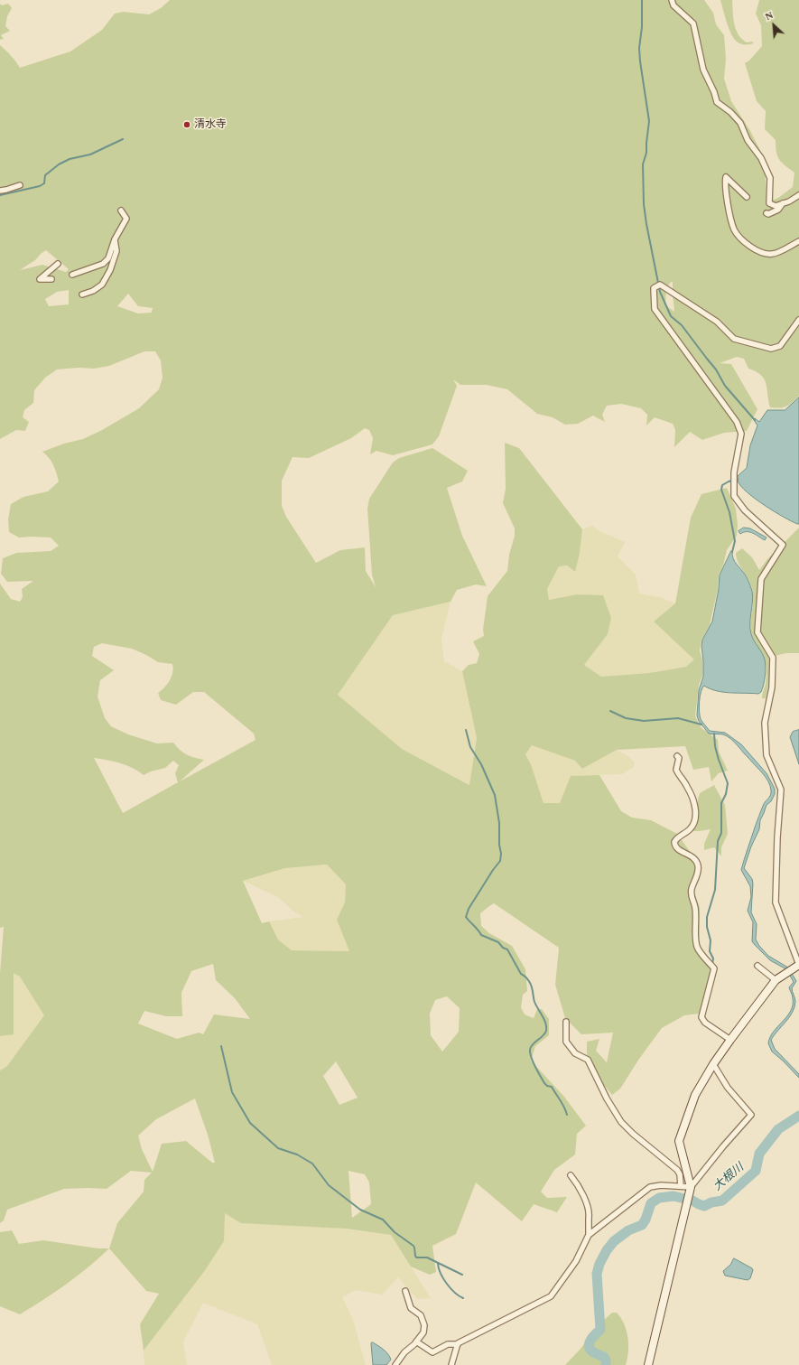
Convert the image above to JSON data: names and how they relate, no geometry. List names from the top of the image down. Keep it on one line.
{"water":["大根川"],"places":["清水寺"],"north":"top left"}
